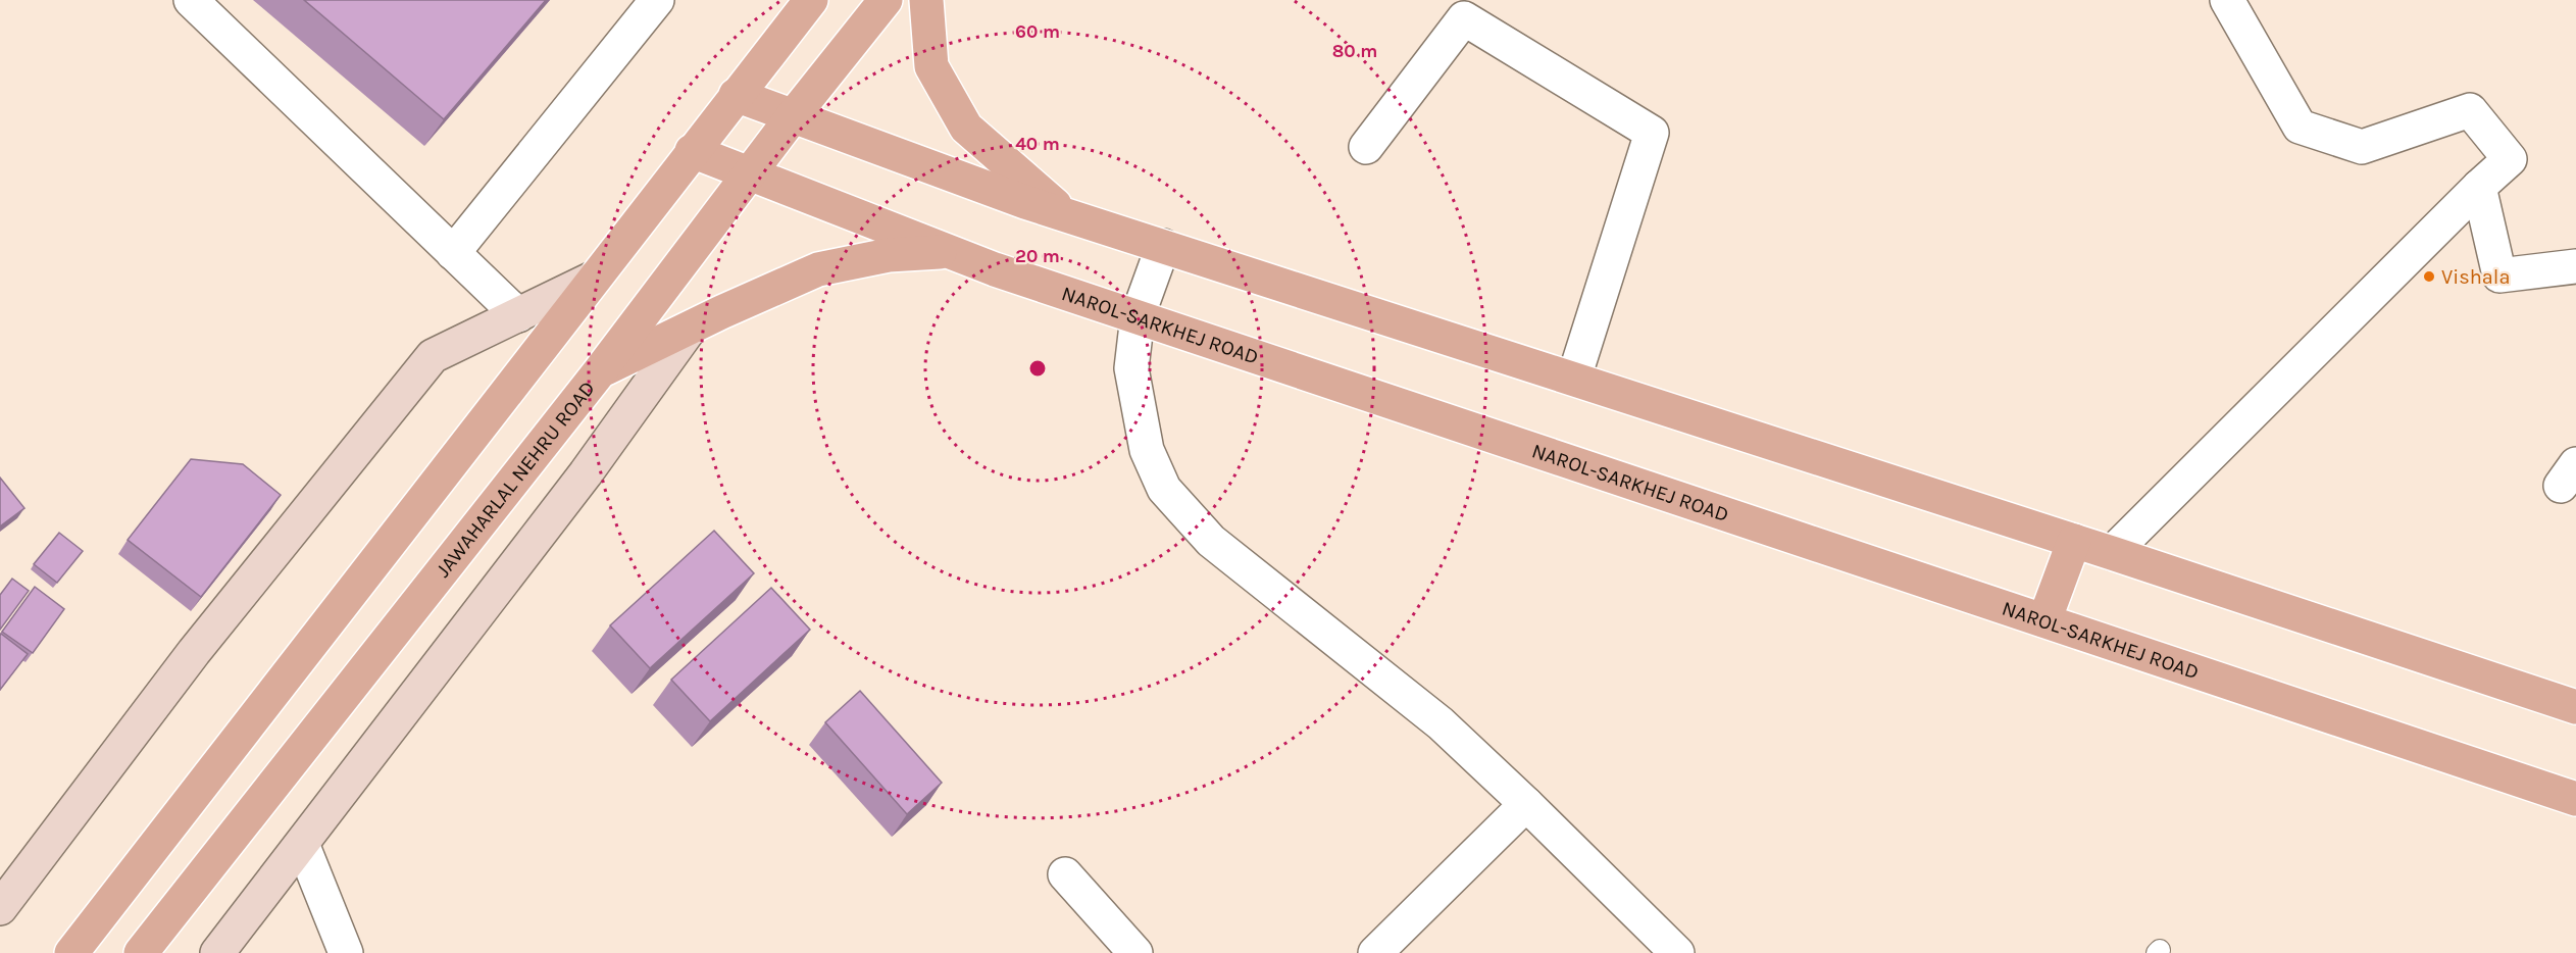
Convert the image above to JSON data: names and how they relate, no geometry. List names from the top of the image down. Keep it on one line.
{"streets":{"main road":["NAROL-SARKHEJ ROAD","JAWAHARLAL NEHRU ROAD"]},"crossings":[["NAROL-SARKHEJ ROAD","JAWAHARLAL NEHRU ROAD"]],"places":["Vishala"],"rings":["60 m","80 m","40 m","20 m"]}
